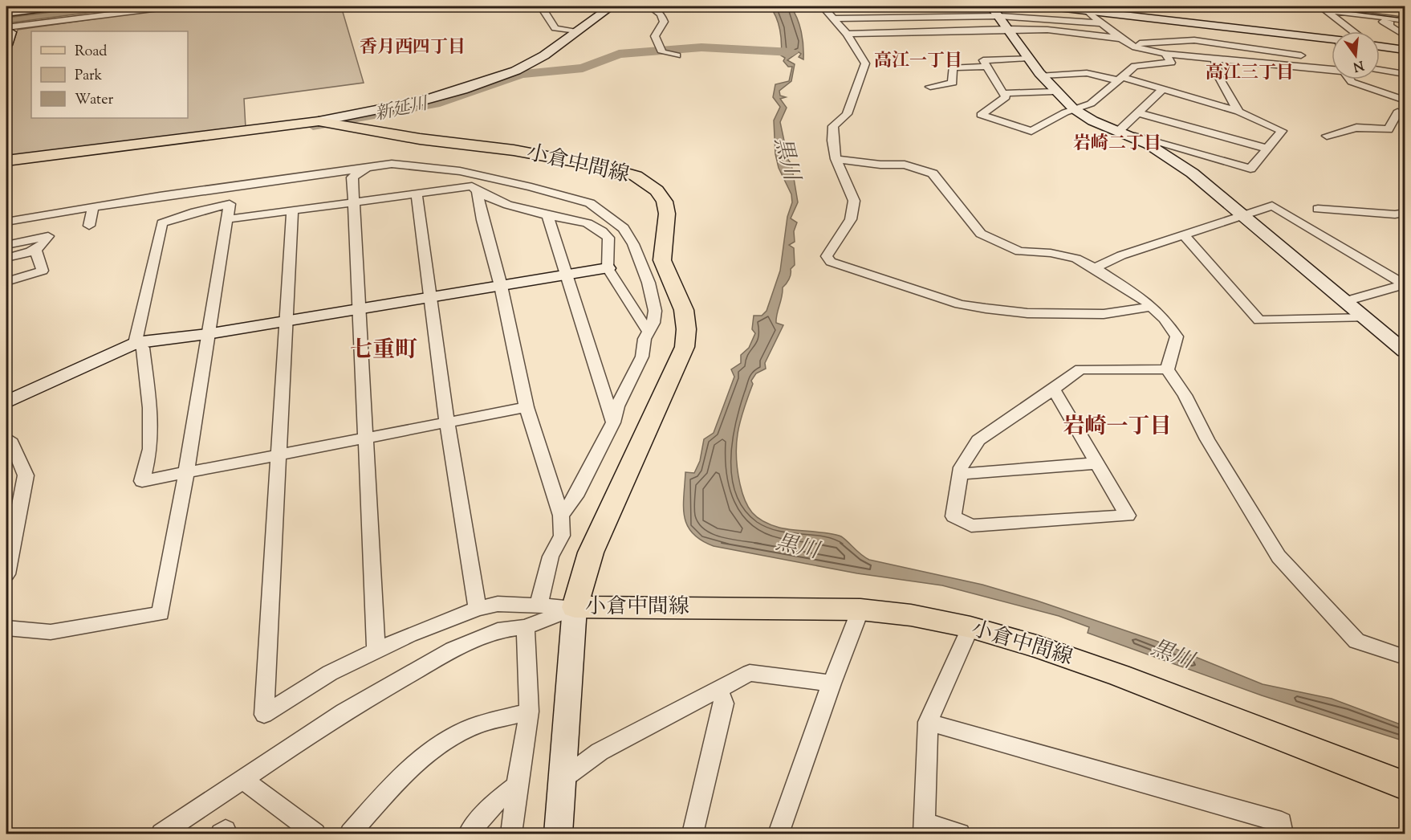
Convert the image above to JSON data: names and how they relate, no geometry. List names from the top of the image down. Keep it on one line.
{"streets":{"main road":["小倉中間線"]},"districts":["香月西四丁目","高江一丁目","高江三丁目","岩崎二丁目","七重町","岩崎一丁目"],"water":["新延川","黒川"],"legend":["Road","Park","Water"],"north":"bottom"}
